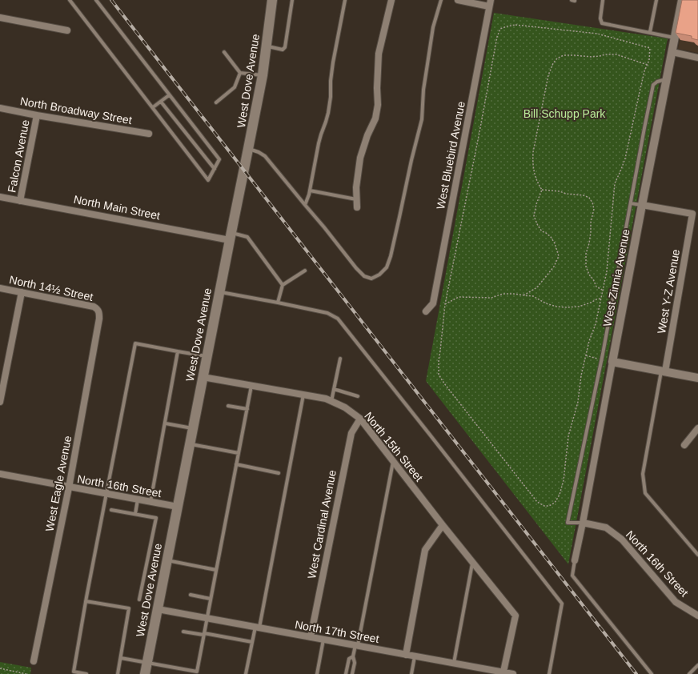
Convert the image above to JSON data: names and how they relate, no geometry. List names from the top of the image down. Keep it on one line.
{"streets":{"main road":["West Dove Avenue"],"street":["North Broadway Street","West Bluebird Avenue","Falcon Avenue","North Main Street","West Zinnia Avenue","North 14½ Street","West Y-Z Avenue","North 15th Street","West Eagle Avenue","North 16th Street","West Cardinal Avenue","North 17th Street"]},"crossings":[["West Dove Avenue","North Main Street"],["West Dove Avenue","North 15th Street"],["West Dove Avenue","North 16th Street"],["West Dove Avenue","North 17th Street"],["North Broadway Street","Falcon Avenue"],["Falcon Avenue","North Main Street"],["West Zinnia Avenue","North 16th Street"],["North 14½ Street","West Eagle Avenue"],["North 15th Street","West Cardinal Avenue"],["North 15th Street","North 17th Street"],["West Eagle Avenue","North 16th Street"],["West Cardinal Avenue","North 17th Street"]],"parks":["Bill Schupp Park"]}
